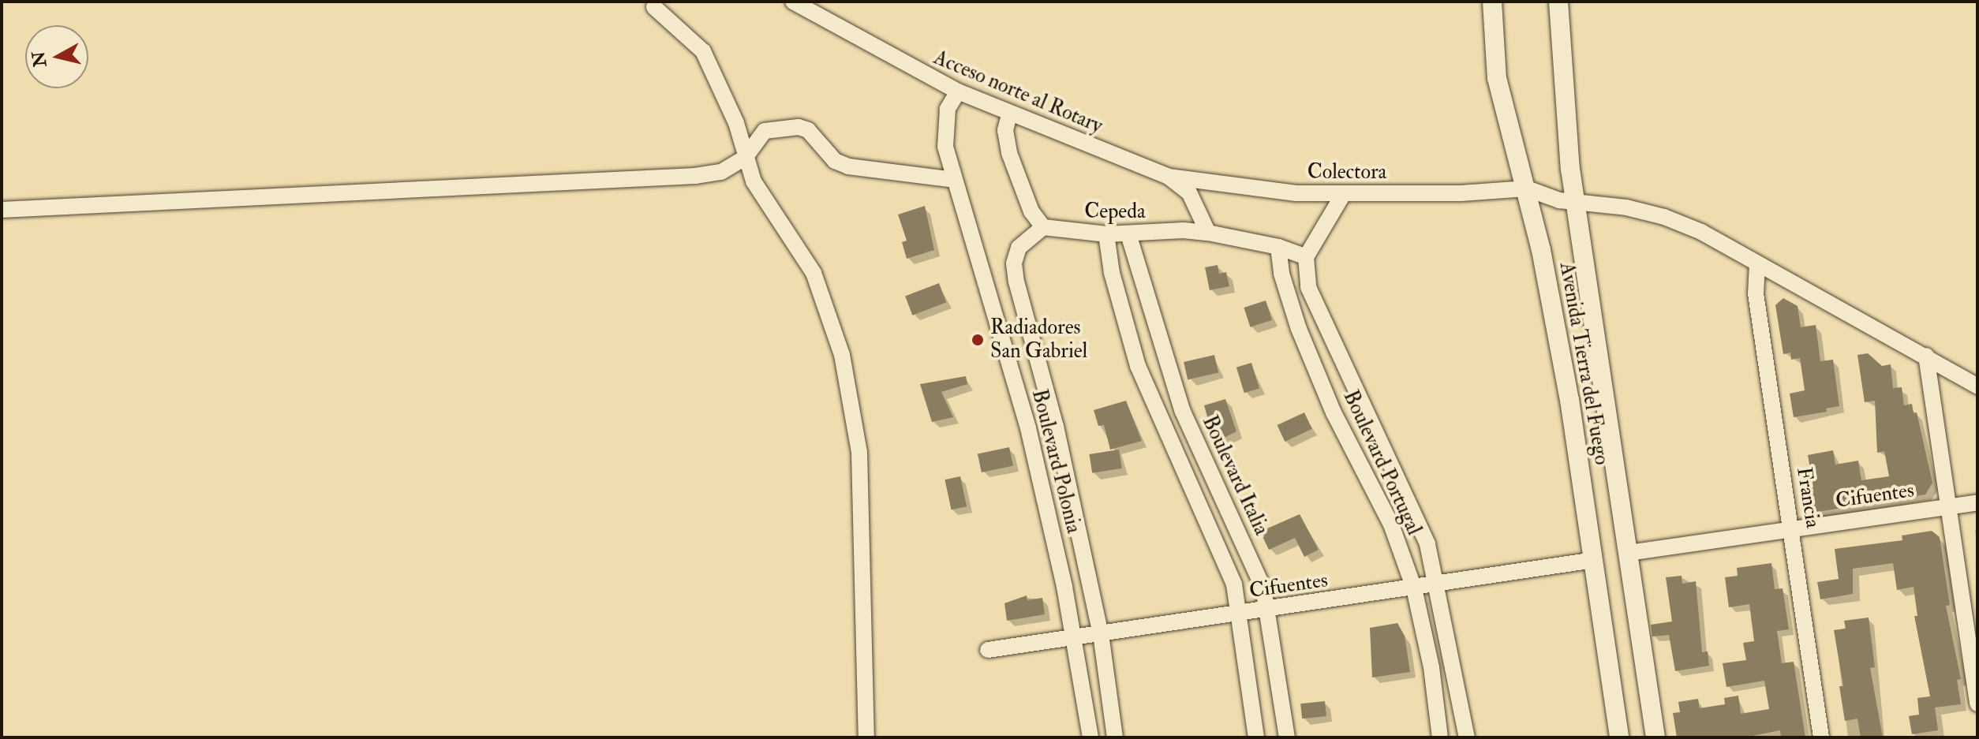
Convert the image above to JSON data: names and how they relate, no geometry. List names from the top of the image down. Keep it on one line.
{"streets":{"street":["Acceso norte al Rotary","Colectora","Cepeda","Avenida Tierra del Fuego","Boulevard Polonia","Boulevard Portugal","Boulevard Italia","Cifuentes","Francia"]},"crossings":[["Acceso norte al Rotary","Colectora"],["Acceso norte al Rotary","Cepeda"],["Acceso norte al Rotary","Boulevard Polonia"],["Colectora","Avenida Tierra del Fuego"],["Colectora","Francia"],["Cepeda","Boulevard Polonia"],["Cepeda","Boulevard Portugal"],["Cepeda","Boulevard Italia"],["Avenida Tierra del Fuego","Cifuentes"],["Boulevard Polonia","Cifuentes"],["Boulevard Portugal","Cifuentes"],["Boulevard Italia","Cifuentes"],["Cifuentes","Francia"]],"places":["Radiadores San Gabriel"],"north":"left"}
